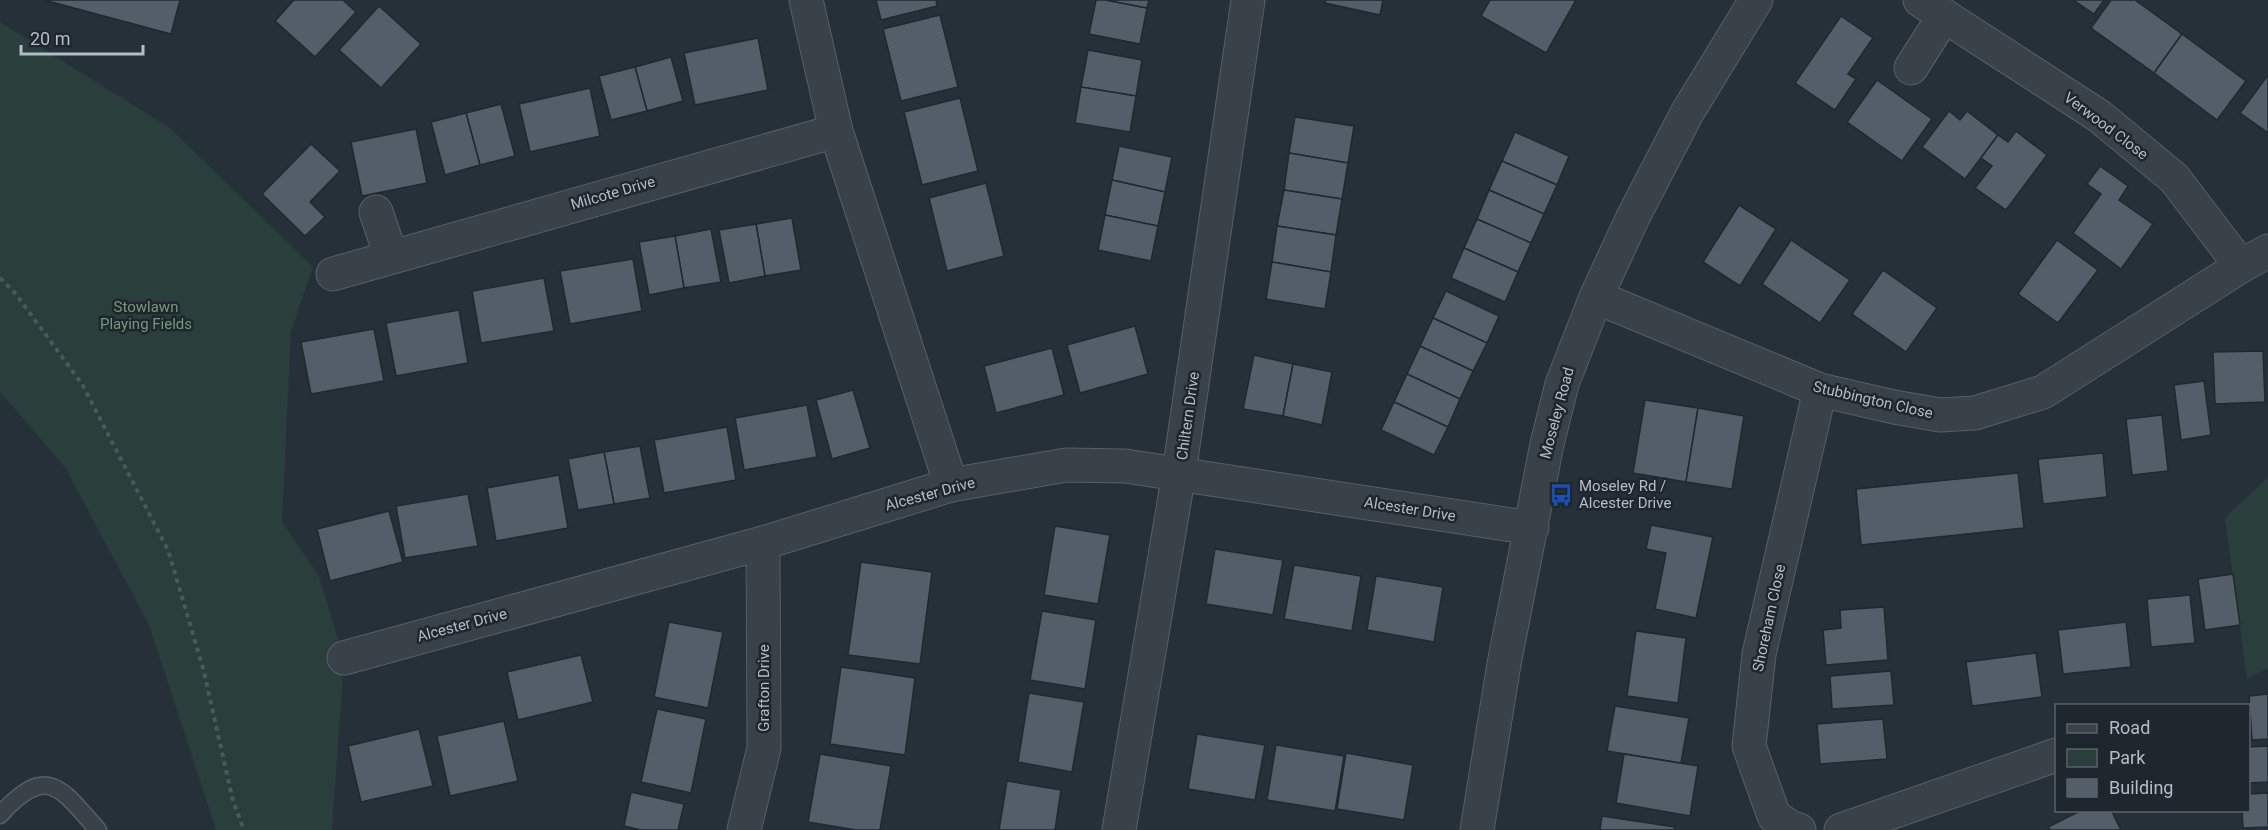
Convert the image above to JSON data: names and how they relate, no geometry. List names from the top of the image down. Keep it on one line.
{"streets":{"street":["Verwood Close","Milcote Drive","Stubbington Close","Moseley Road","Chiltern Drive","Alcester Drive","Shoreham Close","Grafton Drive"]},"crossings":[["Verwood Close","Stubbington Close"],["Stubbington Close","Moseley Road"],["Stubbington Close","Shoreham Close"],["Moseley Road","Alcester Drive"],["Chiltern Drive","Alcester Drive"],["Alcester Drive","Grafton Drive"]],"parks":["Stowlawn Playing Fields"],"places":{"bus stop":["Moseley Rd / Alcester Drive"]},"legend":["Road","Park","Building"],"scale_bar":"20 m"}
